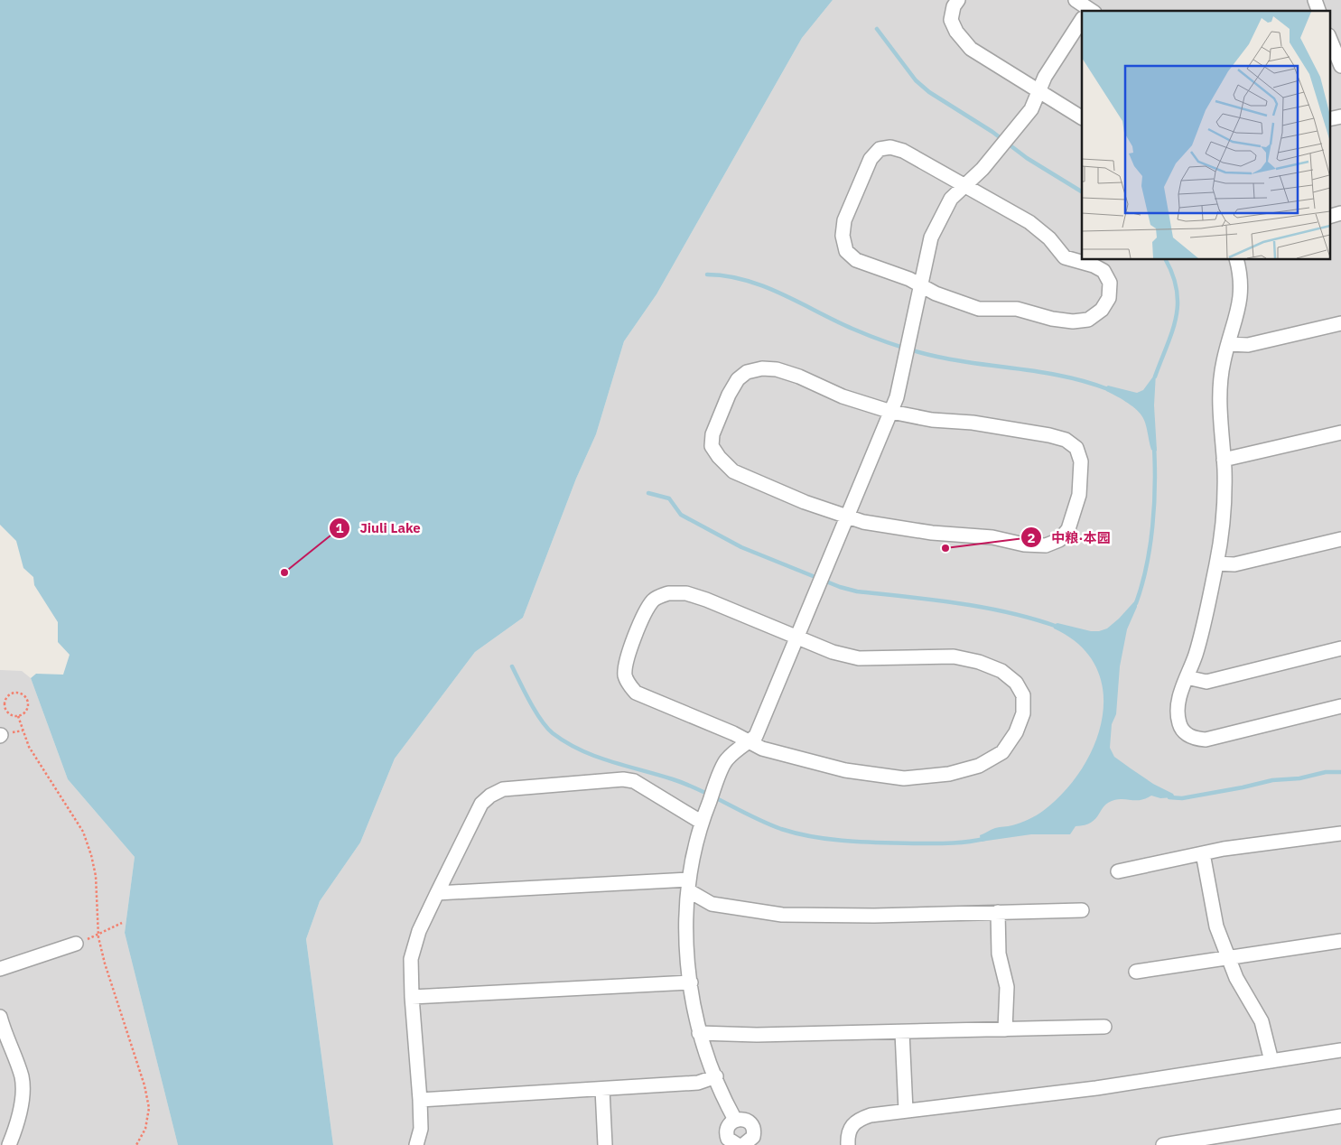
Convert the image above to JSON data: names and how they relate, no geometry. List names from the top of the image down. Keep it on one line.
{"places":["中粮·本园","Jiuli Lake"]}
